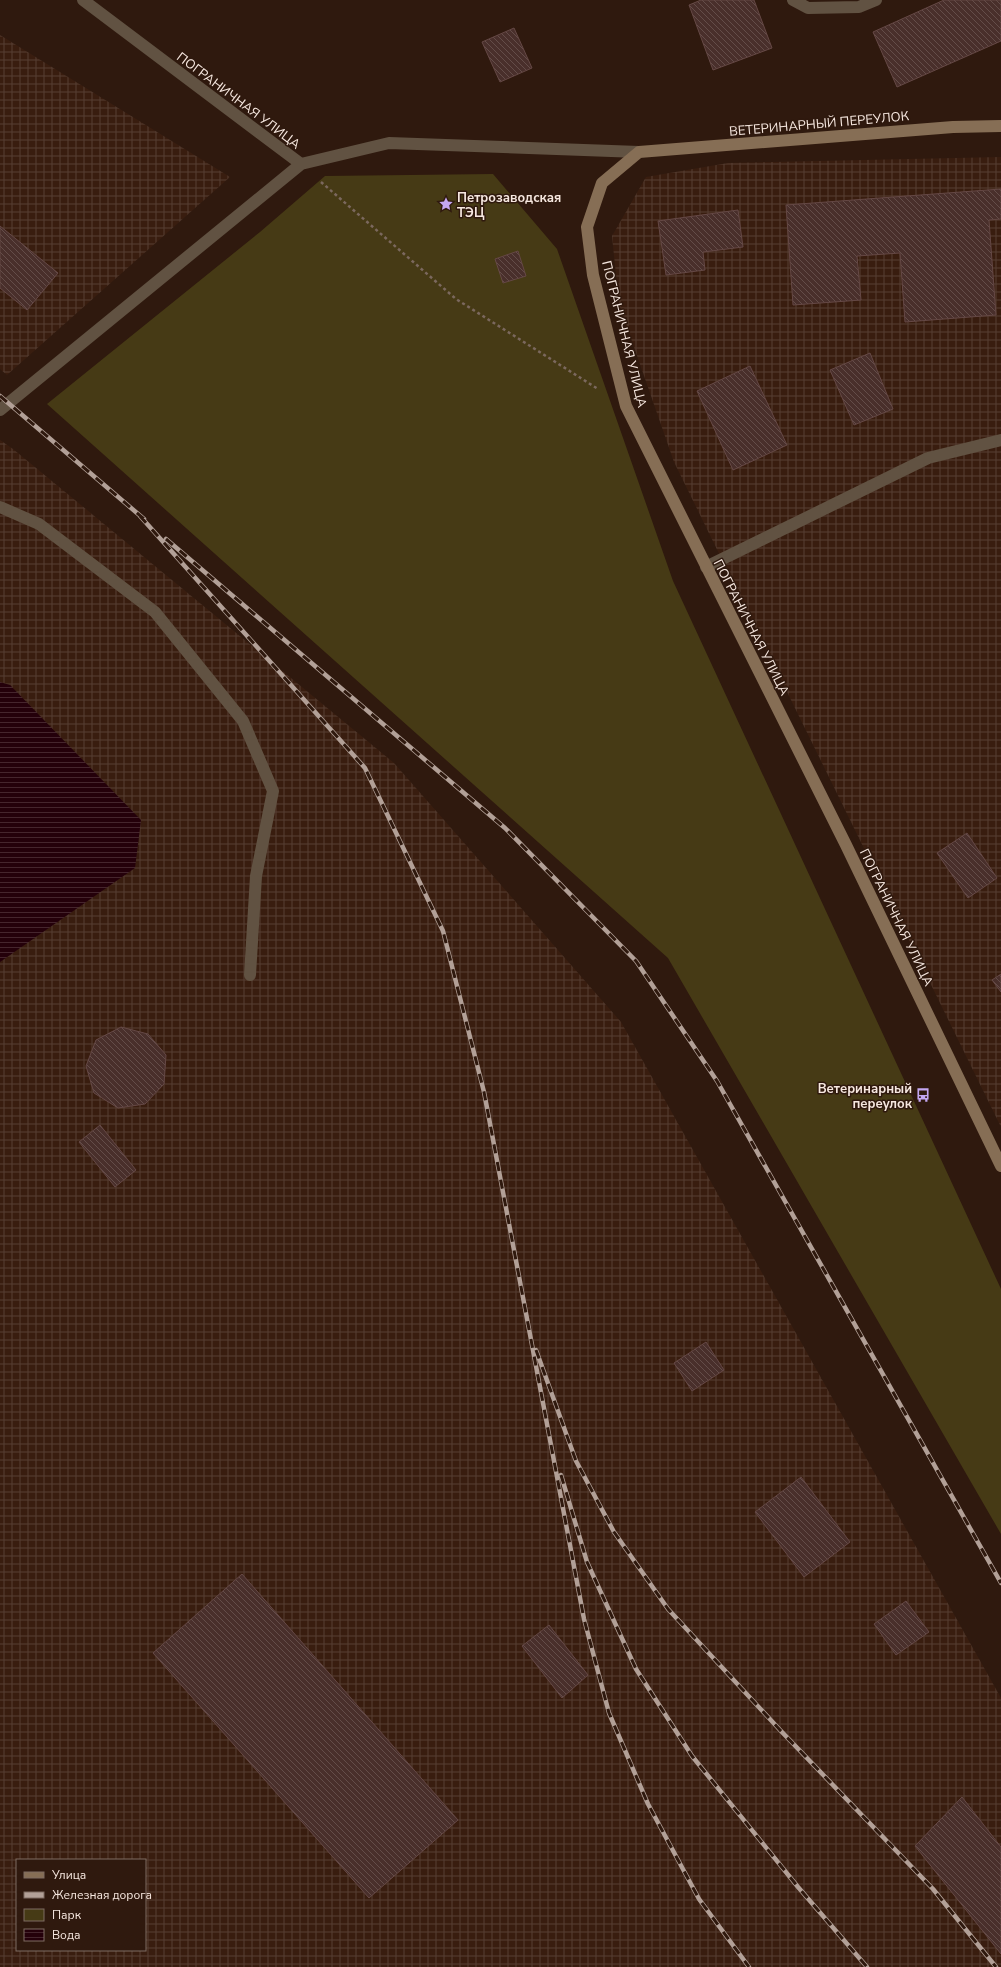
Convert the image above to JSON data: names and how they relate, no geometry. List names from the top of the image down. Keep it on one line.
{"streets":{"main road":["ПОГРАНИЧНАЯ УЛИЦА","ВЕТЕРИНАРНЫЙ ПЕРЕУЛОК"]},"crossings":[["ПОГРАНИЧНАЯ УЛИЦА","ВЕТЕРИНАРНЫЙ ПЕРЕУЛОК"]],"places":{"place":["Петрозаводская ТЭЦ"],"bus stop":["Ветеринарный переулок"]},"legend":["Улица","Железная дорога","Парк","Вода"]}
